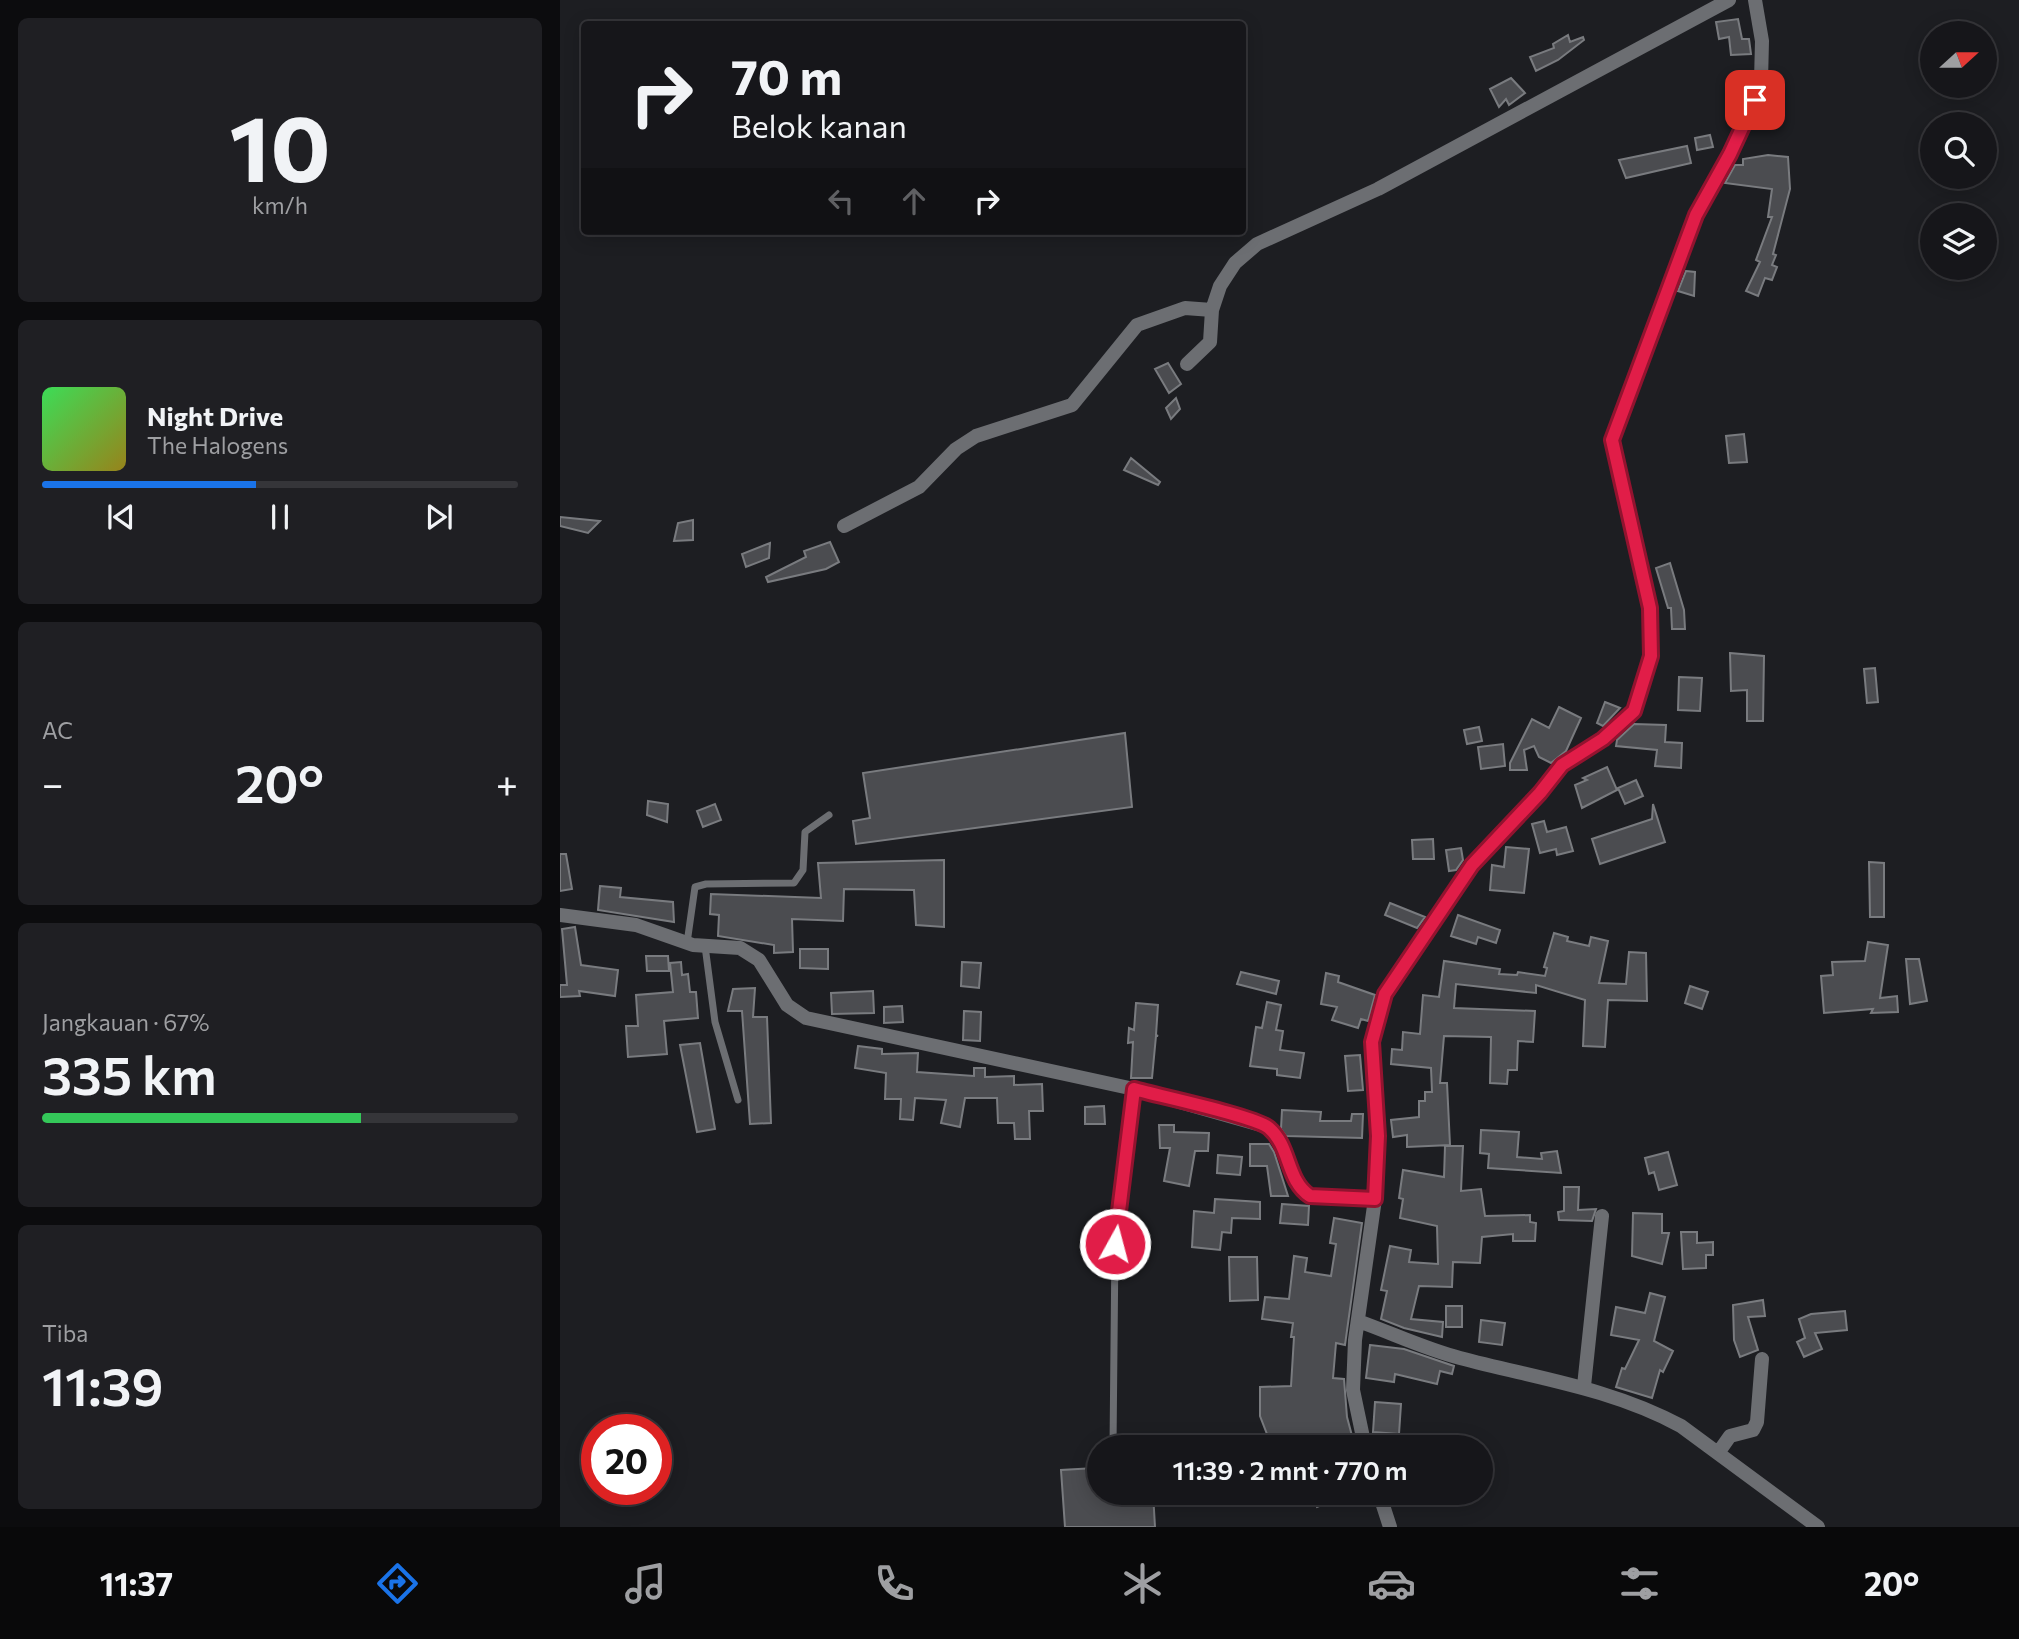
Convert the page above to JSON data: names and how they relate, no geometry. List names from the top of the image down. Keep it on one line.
{"north":"right","page":{"tile":[["10","km/h"],"AC",["Jangkauan · 67%","335 km"],["Tiba","11:39"]],"turn":["70 m","Belok kanan"],"song":["Night Drive","The Halogens"],"heat":["−","20°","+"],"limit":"20","trip":"11:39 · 2 mnt · 770 m","tabs":["11:37","20°"]}}
